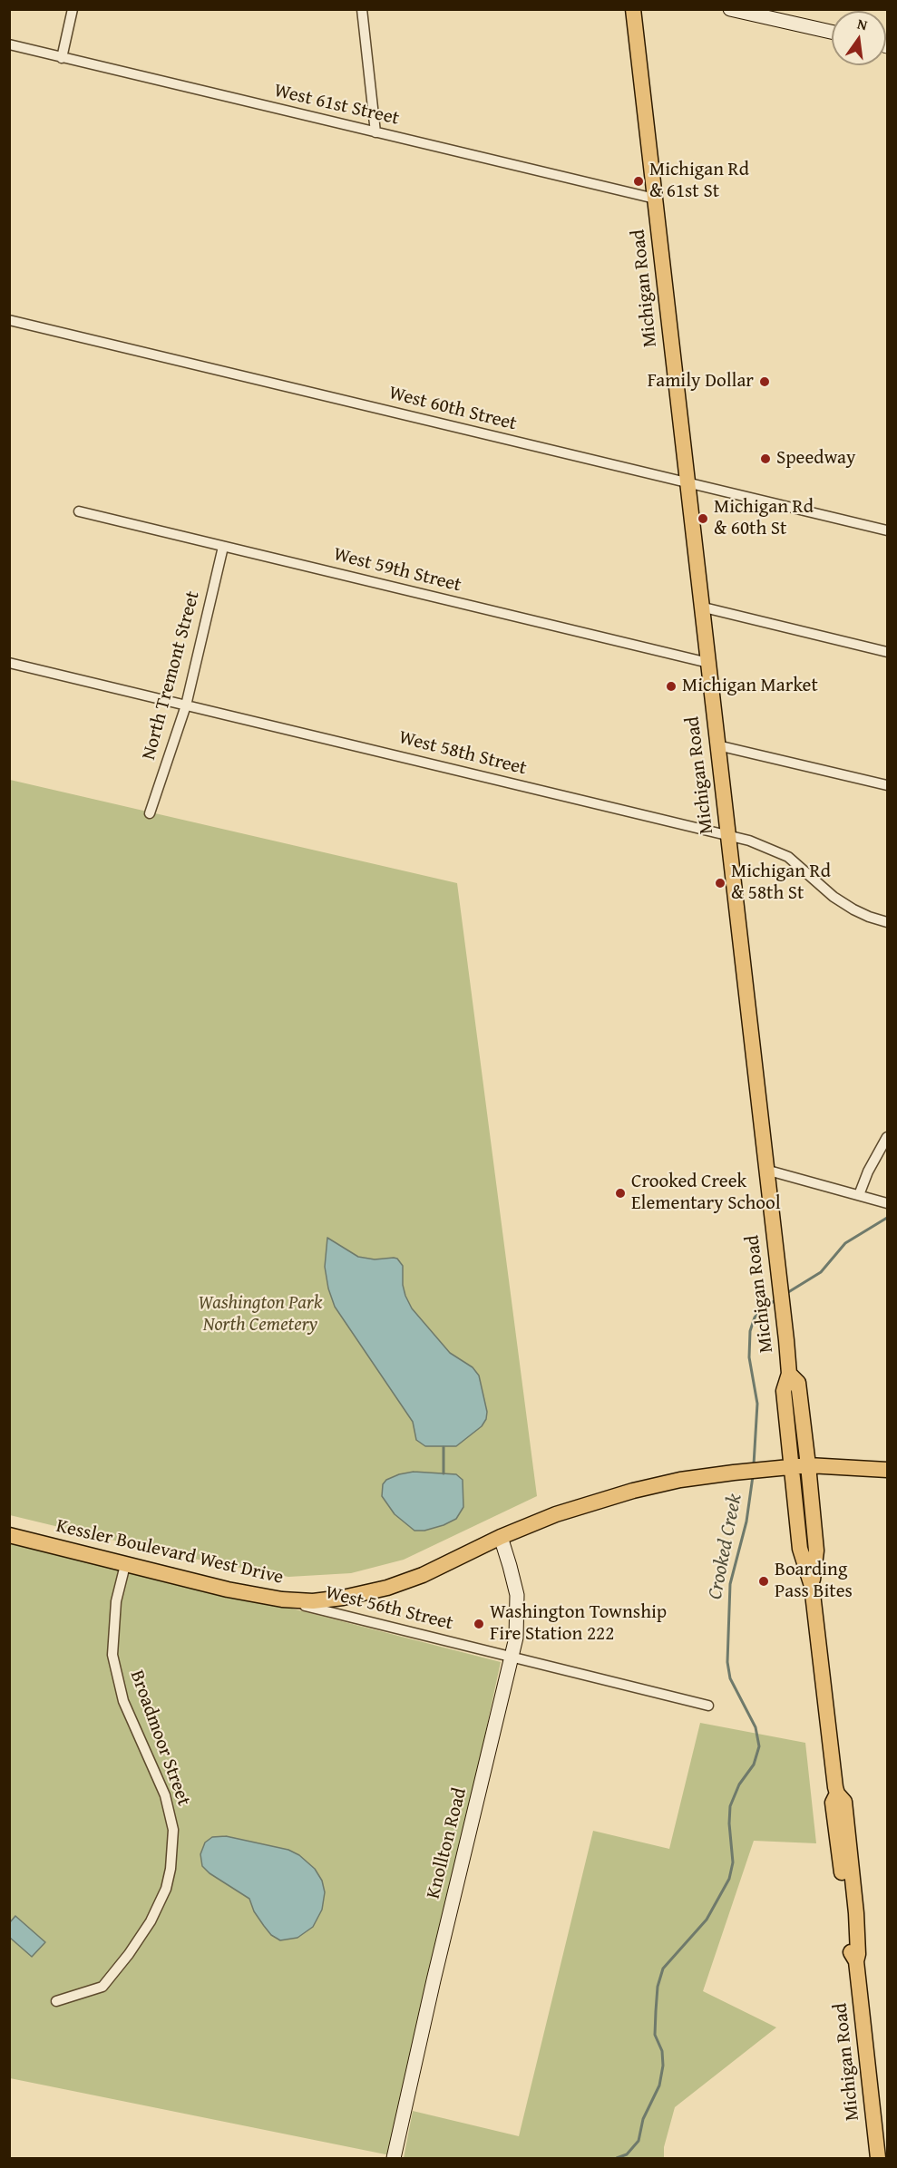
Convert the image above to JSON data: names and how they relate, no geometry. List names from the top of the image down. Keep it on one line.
{"streets":{"main road":["Michigan Road","Kessler Boulevard West Drive"],"street":["West 61st Street","West 60th Street","West 59th Street","North Tremont Street","West 58th Street","West 56th Street","Broadmoor Street","Knollton Road"]},"crossings":[["West 61st Street","Michigan Road"],["Michigan Road","West 60th Street"],["Michigan Road","West 59th Street"],["Michigan Road","West 58th Street"],["Michigan Road","Kessler Boulevard West Drive"],["West 59th Street","North Tremont Street"],["North Tremont Street","West 58th Street"],["Kessler Boulevard West Drive","West 56th Street"],["Kessler Boulevard West Drive","Broadmoor Street"],["Kessler Boulevard West Drive","Knollton Road"],["West 56th Street","Knollton Road"]],"water":["Crooked Creek"],"parks":["Washington Park North Cemetery"],"places":["Michigan Rd & 61st St","Family Dollar","Speedway","Michigan Rd & 60th St","Michigan Market","Michigan Rd & 58th St","Crooked Creek Elementary School","Boarding Pass Bites","Washington Township Fire Station 222"],"north":"top"}
